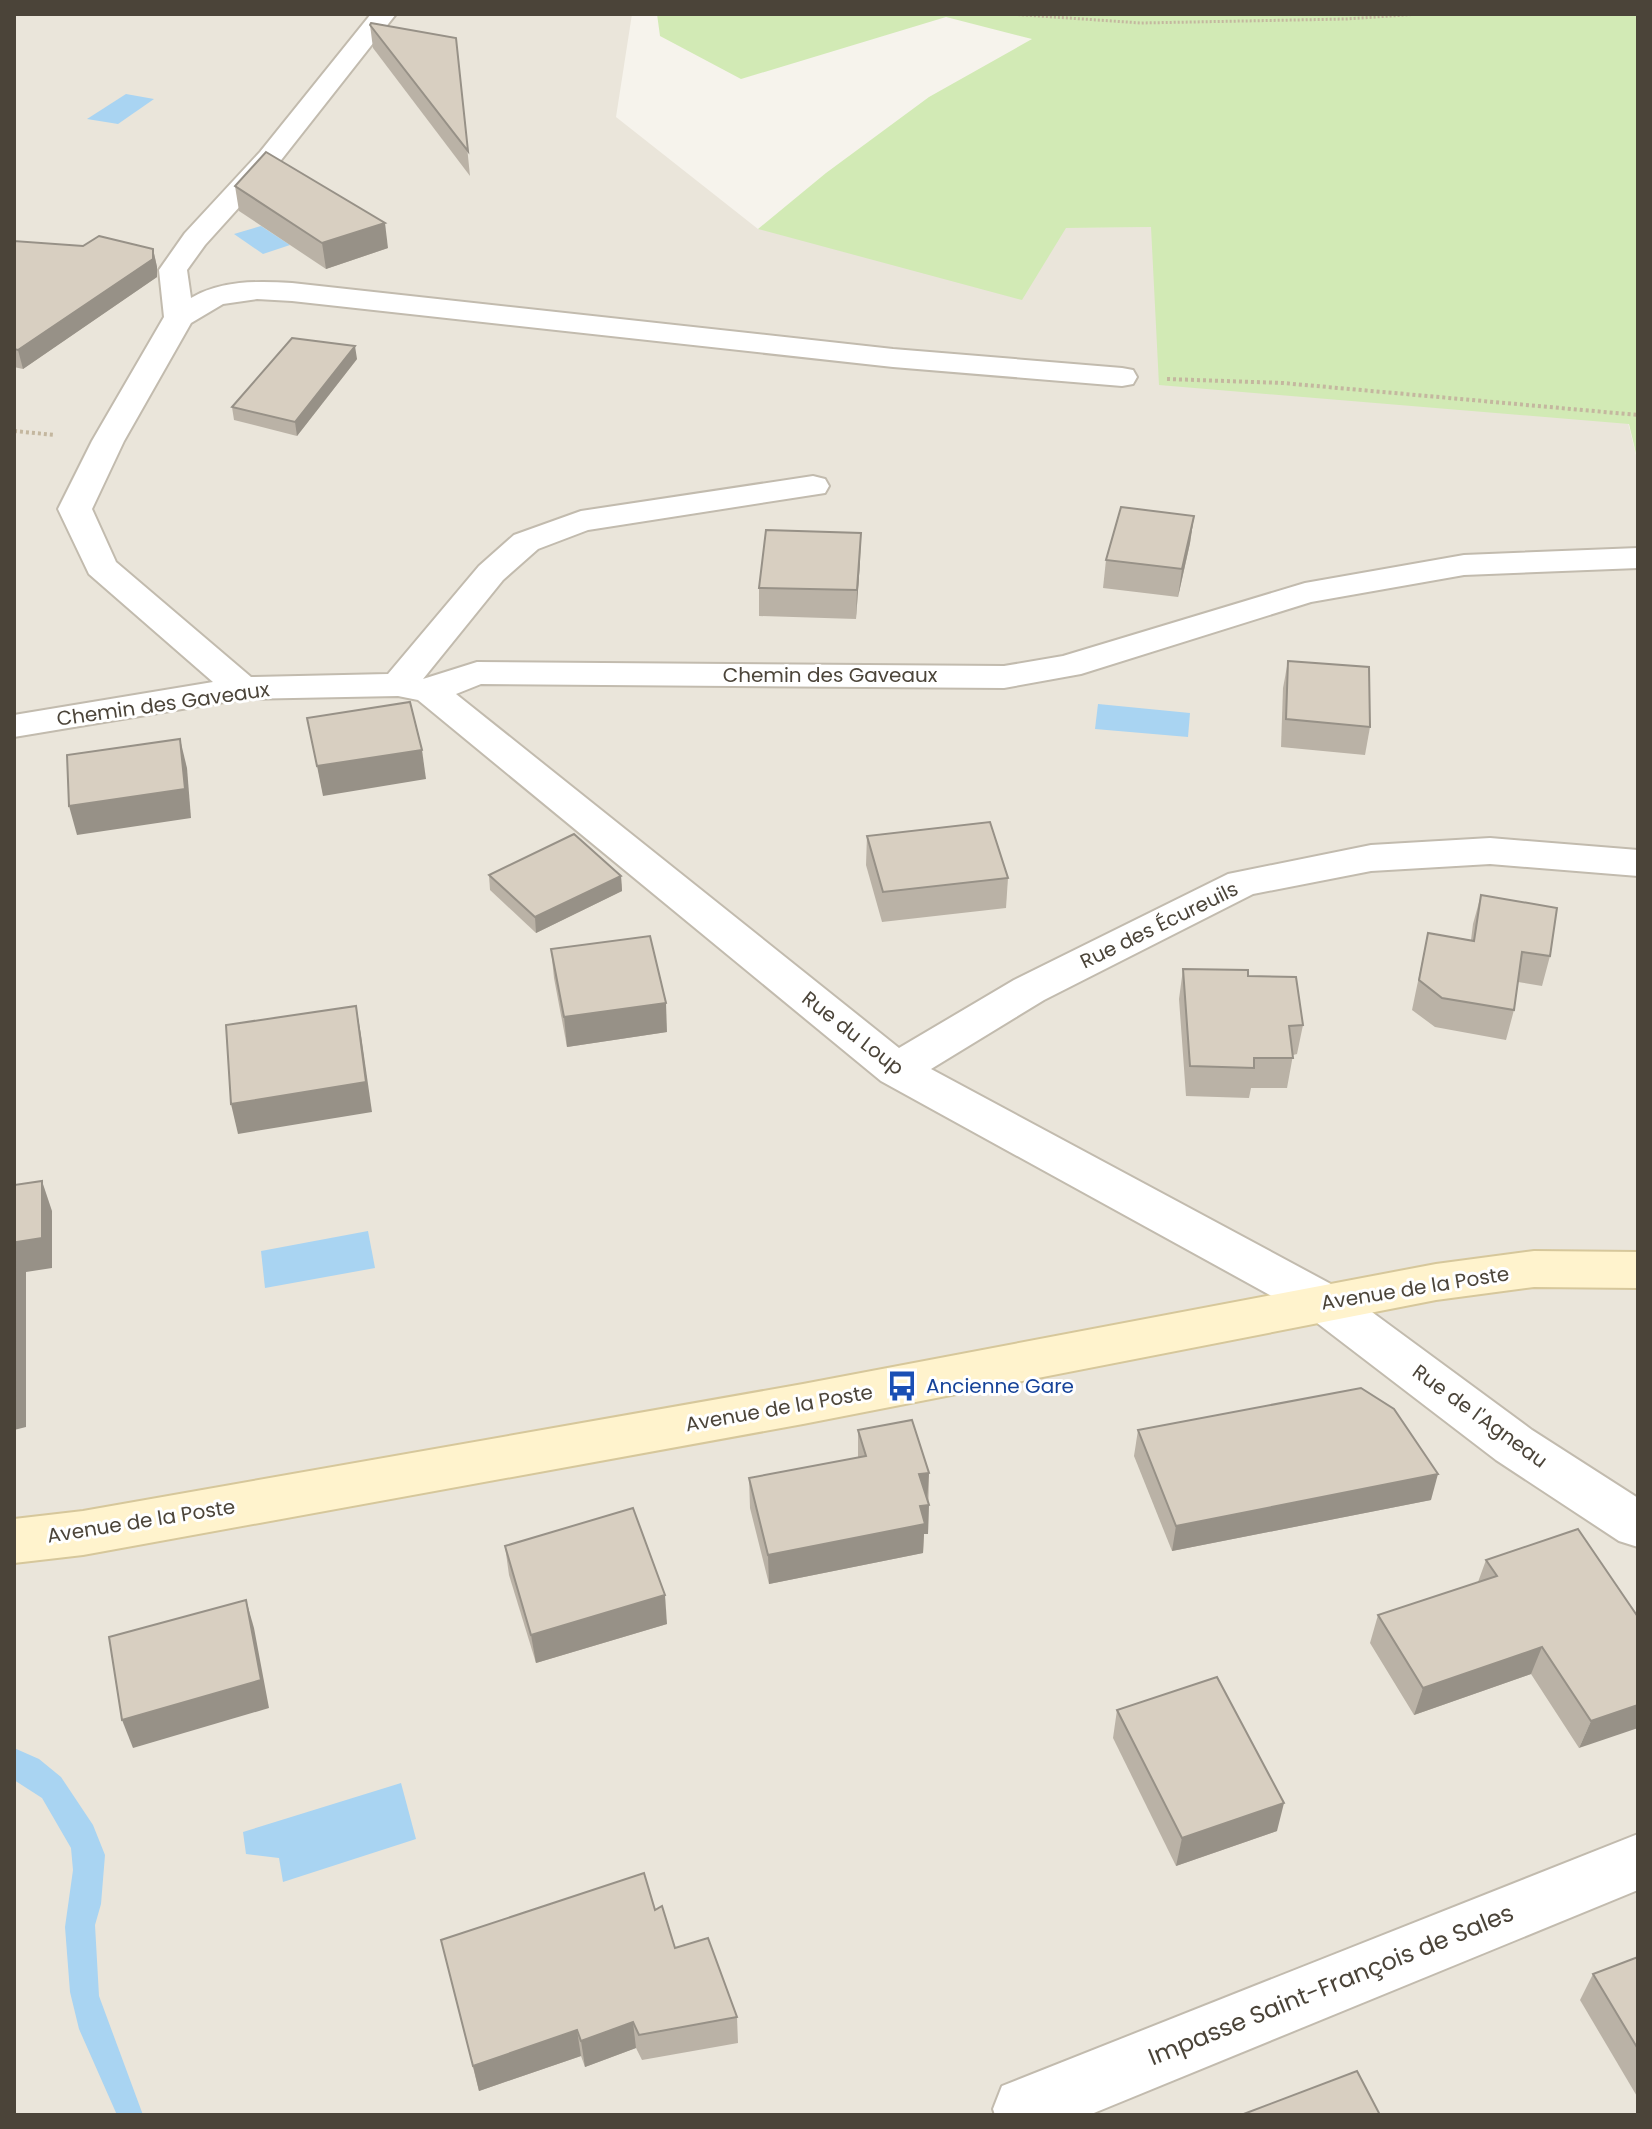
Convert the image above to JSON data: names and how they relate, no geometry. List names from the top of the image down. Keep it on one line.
{"streets":{"main road":["Avenue de la Poste"],"street":["Chemin des Gaveaux","Rue des Écureuils","Rue du Loup","Rue de l'Agneau","Impasse Saint-François de Sales"]},"crossings":[["Chemin des Gaveaux","Rue du Loup"],["Rue des Écureuils","Rue du Loup"],["Rue du Loup","Avenue de la Poste"],["Rue du Loup","Rue de l'Agneau"],["Avenue de la Poste","Rue de l'Agneau"]],"places":{"bus stop":["Ancienne Gare"]}}
